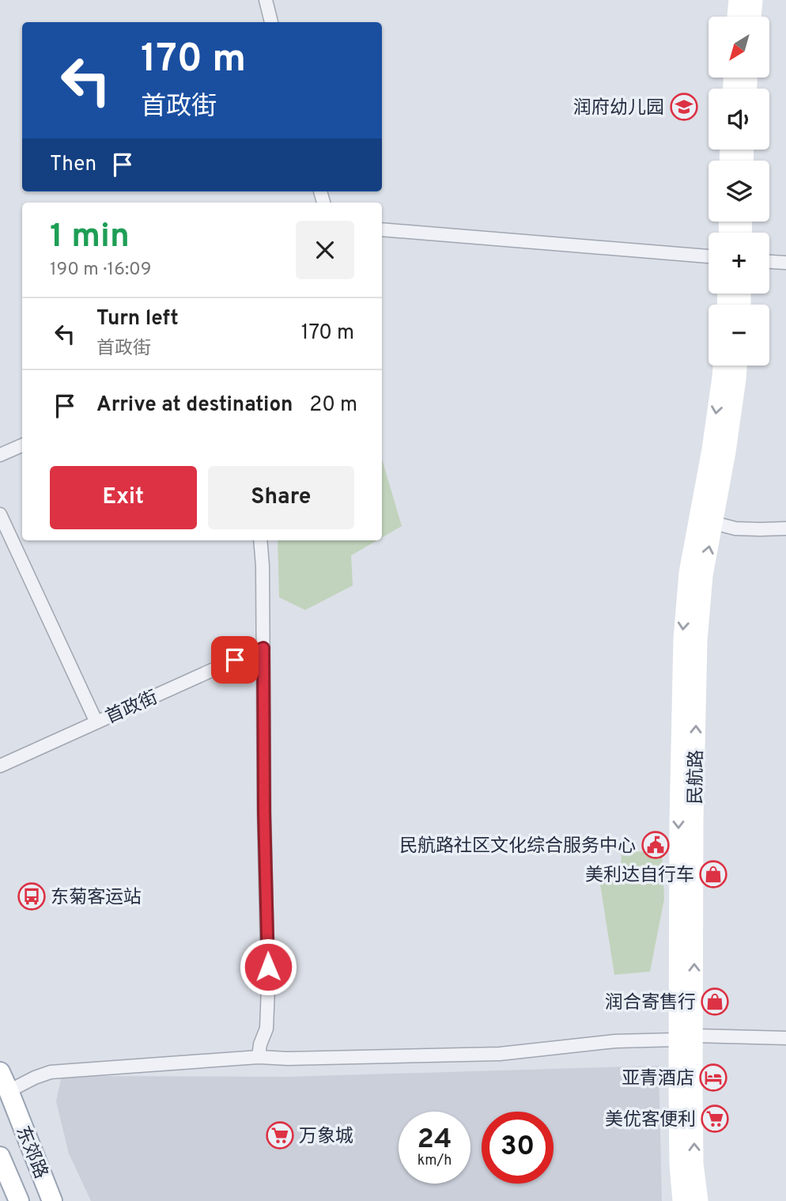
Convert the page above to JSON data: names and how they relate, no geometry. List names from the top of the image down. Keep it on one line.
{"streets":{"main road":["民航路","东郊路"],"street":["首政街"]},"places":{"school or university":["润府幼儿园"],"public building":["民航路社区文化综合服务中心"],"shop":["美利达自行车","润合寄售行"],"bus stop":["东菊客运站"],"hotel":["亚青酒店"],"supermarket":["美优客便利","万象城"]},"north":"bottom left","page":{"map_buttons":["+","−"],"turn":["170 m","首政街"],"then":"Then","heading":["1 min","190 m · 16:09"],"list":[{"name":"Turn left","note":"首政街","value":"170 m"},{"name":"Arrive at destination","value":"20 m"}],"buttons":["Exit","Share"],"speed":"24 km/h","limit":"30"}}
